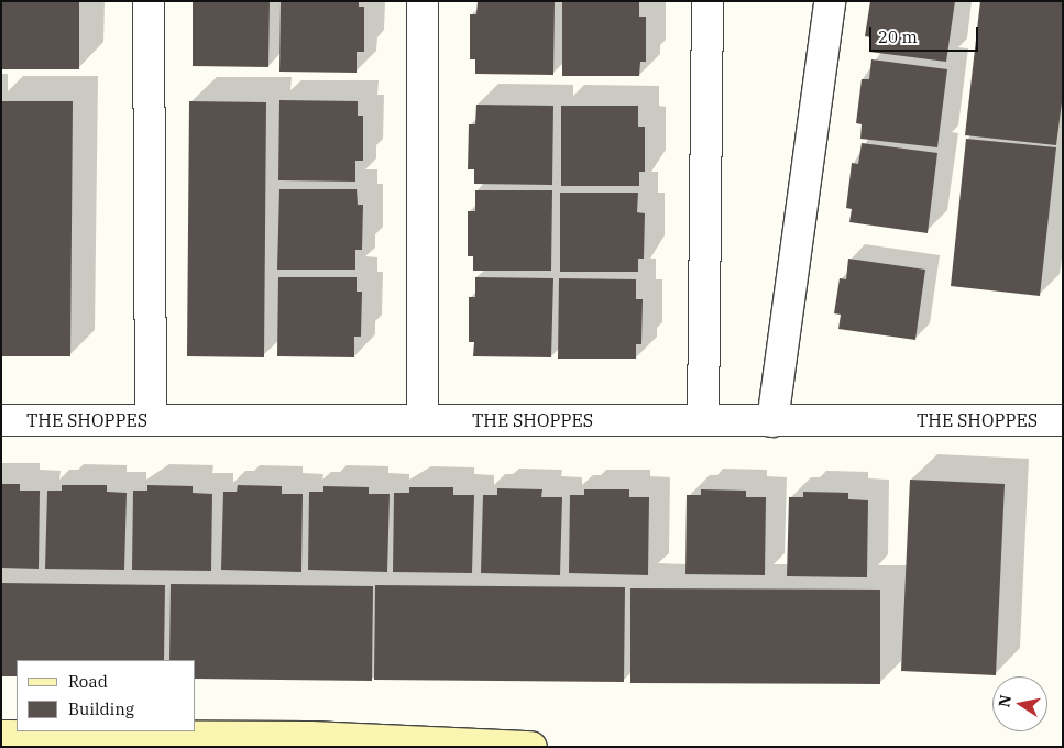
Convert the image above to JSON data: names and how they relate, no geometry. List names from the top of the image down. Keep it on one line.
{"streets":{"street":["THE SHOPPES"]},"legend":["Road","Building"],"scale_bar":"20 m","north":"left"}
